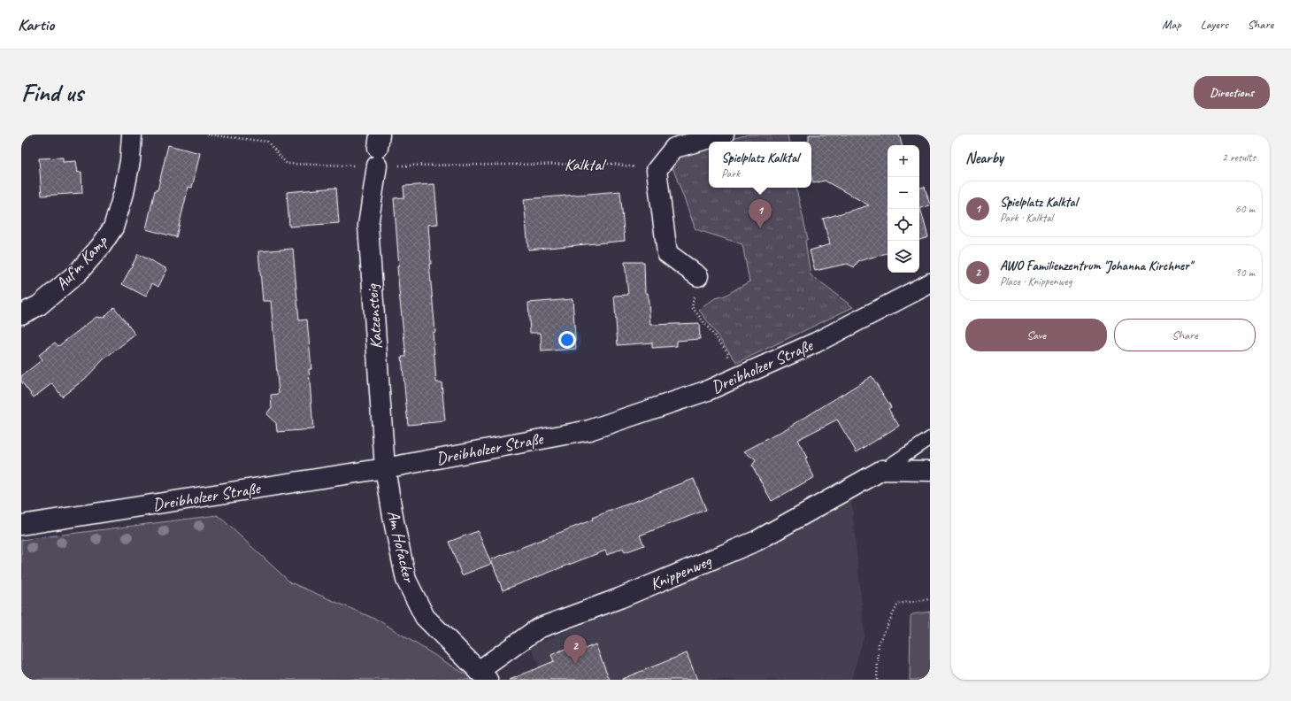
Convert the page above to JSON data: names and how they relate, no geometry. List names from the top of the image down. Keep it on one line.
{"streets":{"street":["Auf'm Kamp","Katzensteig","Dreibholzer Straße","Am Hofacker","Knippenweg"],"path":["Kalktal"]},"crossings":[["Katzensteig","Dreibholzer Straße"],["Katzensteig","Am Hofacker"],["Dreibholzer Straße","Am Hofacker"],["Am Hofacker","Knippenweg"]],"page":{"header":"Kartio","nav":["Map","Layers","Share"],"buttons":["Directions",["Save","Share"]],"title":"Find us","heading":["Nearby","2 results"],"popup":["Spielplatz Kalktal","Park"],"map_buttons":["+","−"],"list":[{"mark":"1","name":"Spielplatz Kalktal","note":"Park · Kalktal","value":"60 m"},{"mark":"2","name":"AWO Familienzentrum \"Johanna Kirchner\"","note":"Place · Knippenweg","value":"90 m"}],"pins":["1","2"]}}
